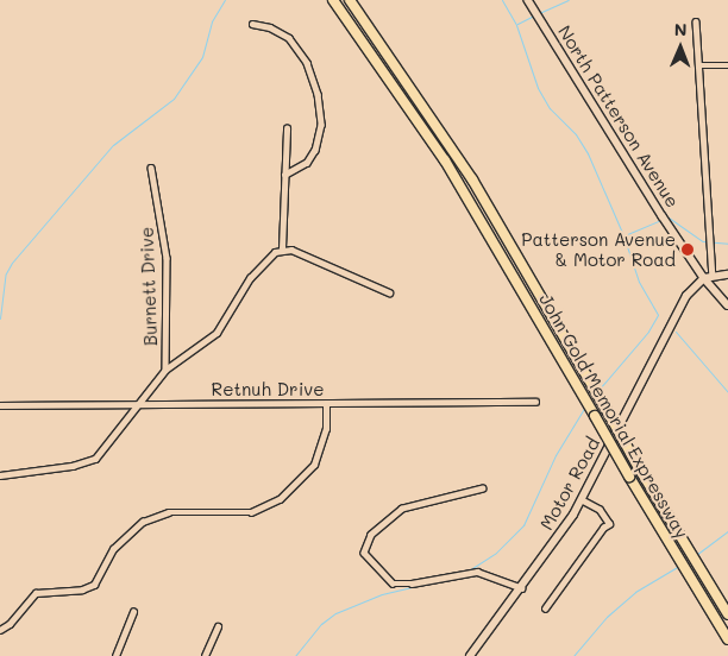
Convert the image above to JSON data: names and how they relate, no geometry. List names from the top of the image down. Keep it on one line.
{"streets":{"highway":["John Gold Memorial Expressway"],"street":["North Patterson Avenue","Burnett Drive","Retnuh Drive","Motor Road"]},"crossings":[["North Patterson Avenue","Motor Road"]],"places":["Patterson Avenue & Motor Road"],"north":"top"}
